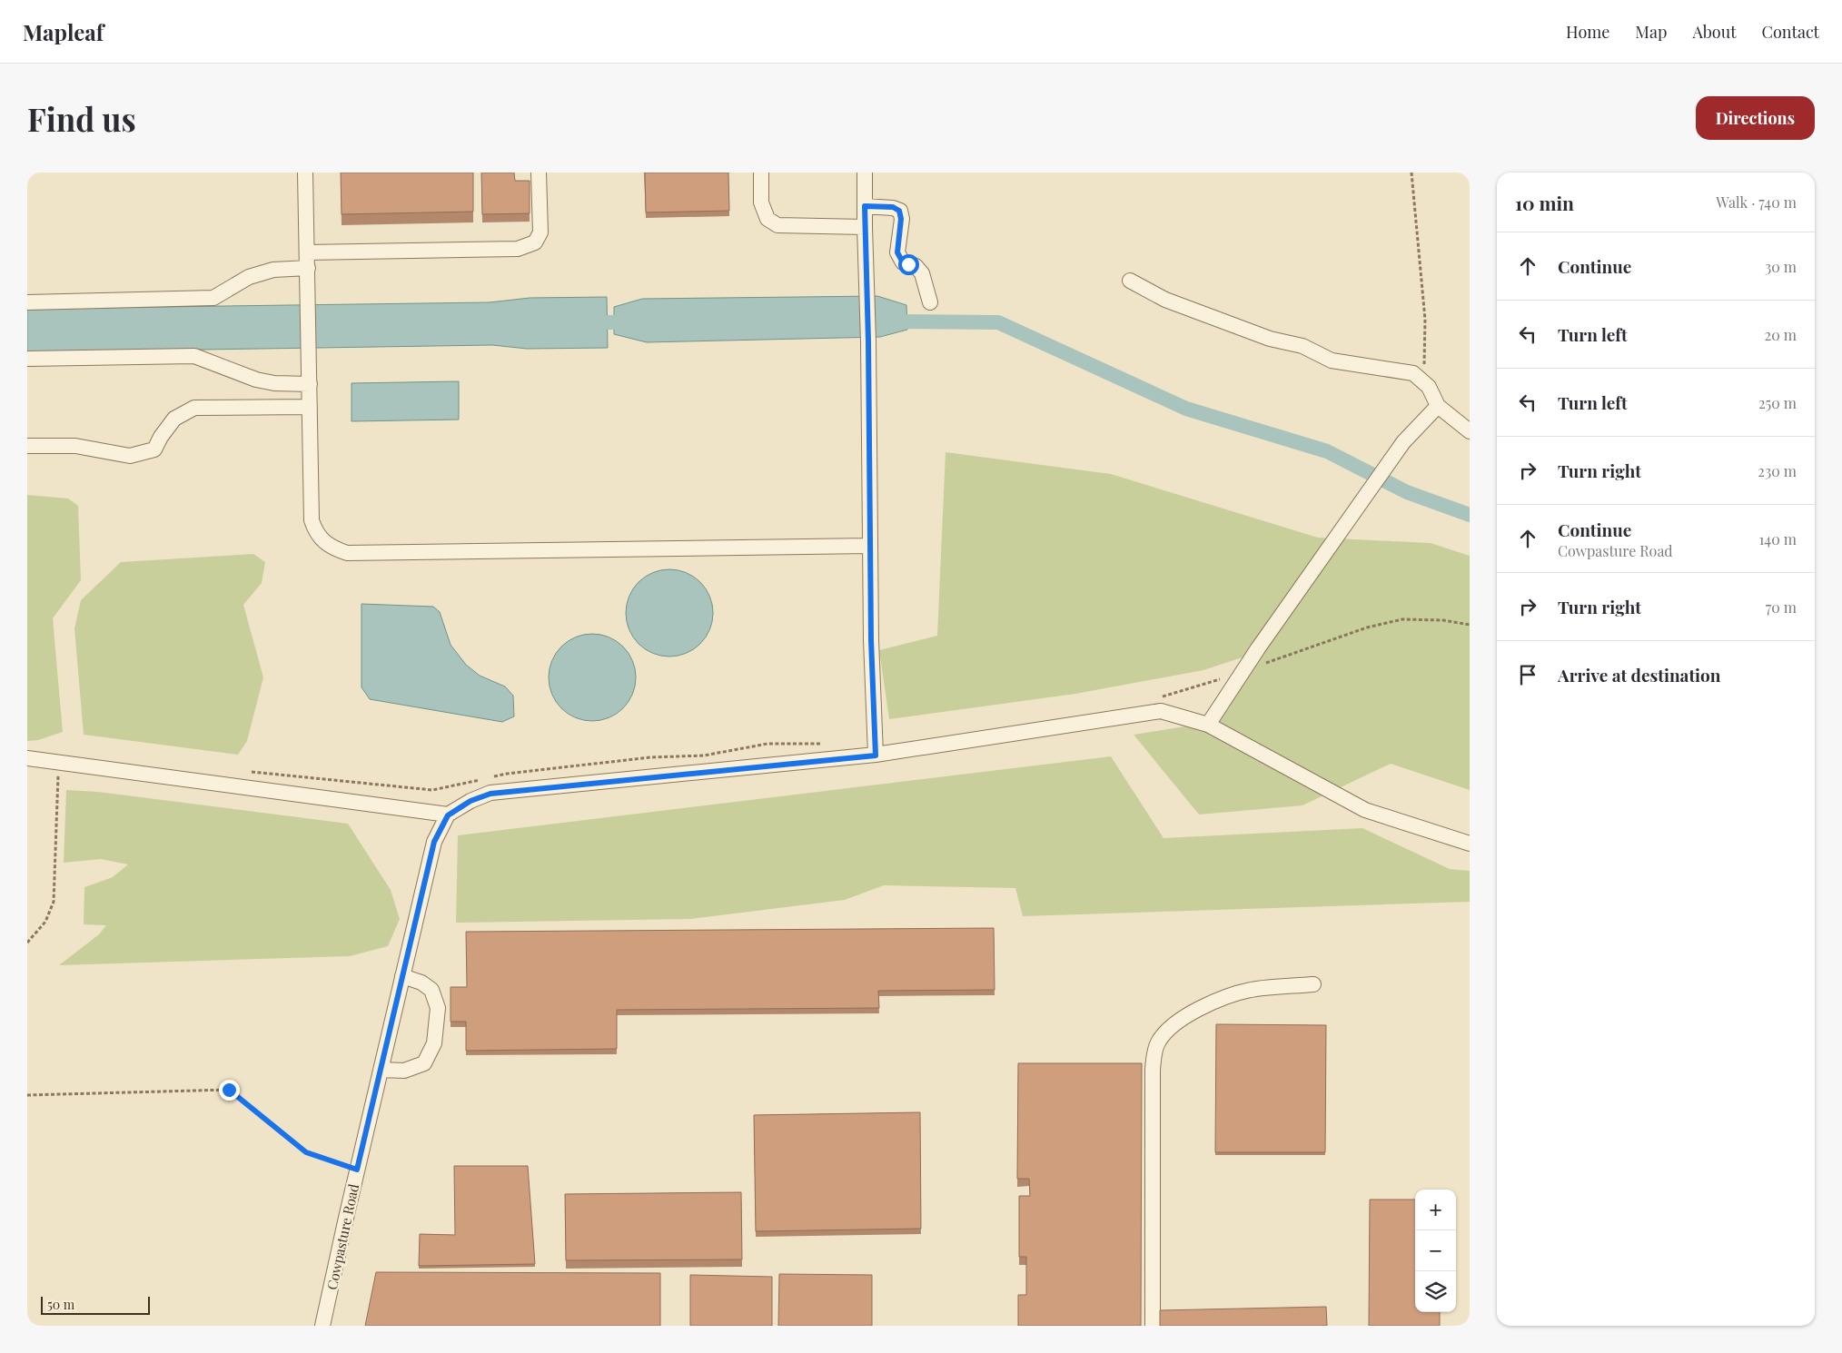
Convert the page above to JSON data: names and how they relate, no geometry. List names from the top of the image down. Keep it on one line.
{"streets":{"street":["Cowpasture Road"]},"scale_bar":"50 m","page":{"header":"Mapleaf","nav":["Home","Map","About","Contact"],"buttons":"Directions","title":"Find us","heading":["10 min","Walk · 740 m"],"list":[["Continue","30 m"],["Turn left","20 m"],["Turn left","250 m"],["Turn right","230 m"],["Continue","Cowpasture Road","140 m"],["Turn right","70 m"],"Arrive at destination"],"map_buttons":["+","−"],"scale":"50 m"}}
